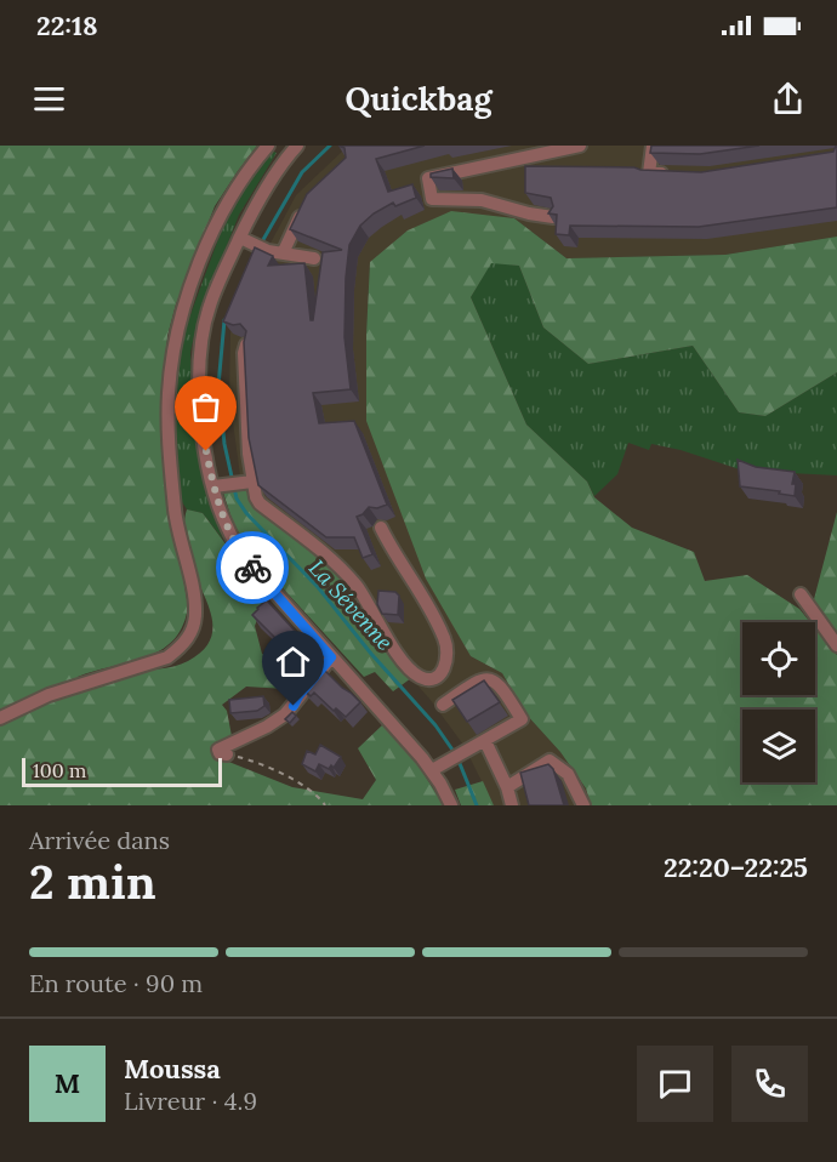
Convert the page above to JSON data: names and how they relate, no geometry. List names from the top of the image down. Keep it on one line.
{"water":["La Sévenne"],"scale_bar":"100 m","page":{"status":"22:18","header":"Quickbag","scale":"100 m","heading":["2 min","Arrivée dans","22:20–22:25"],"panel":["Moussa","Livreur · 4.9"],"bar":"En route · 90 m","round":"M"}}
